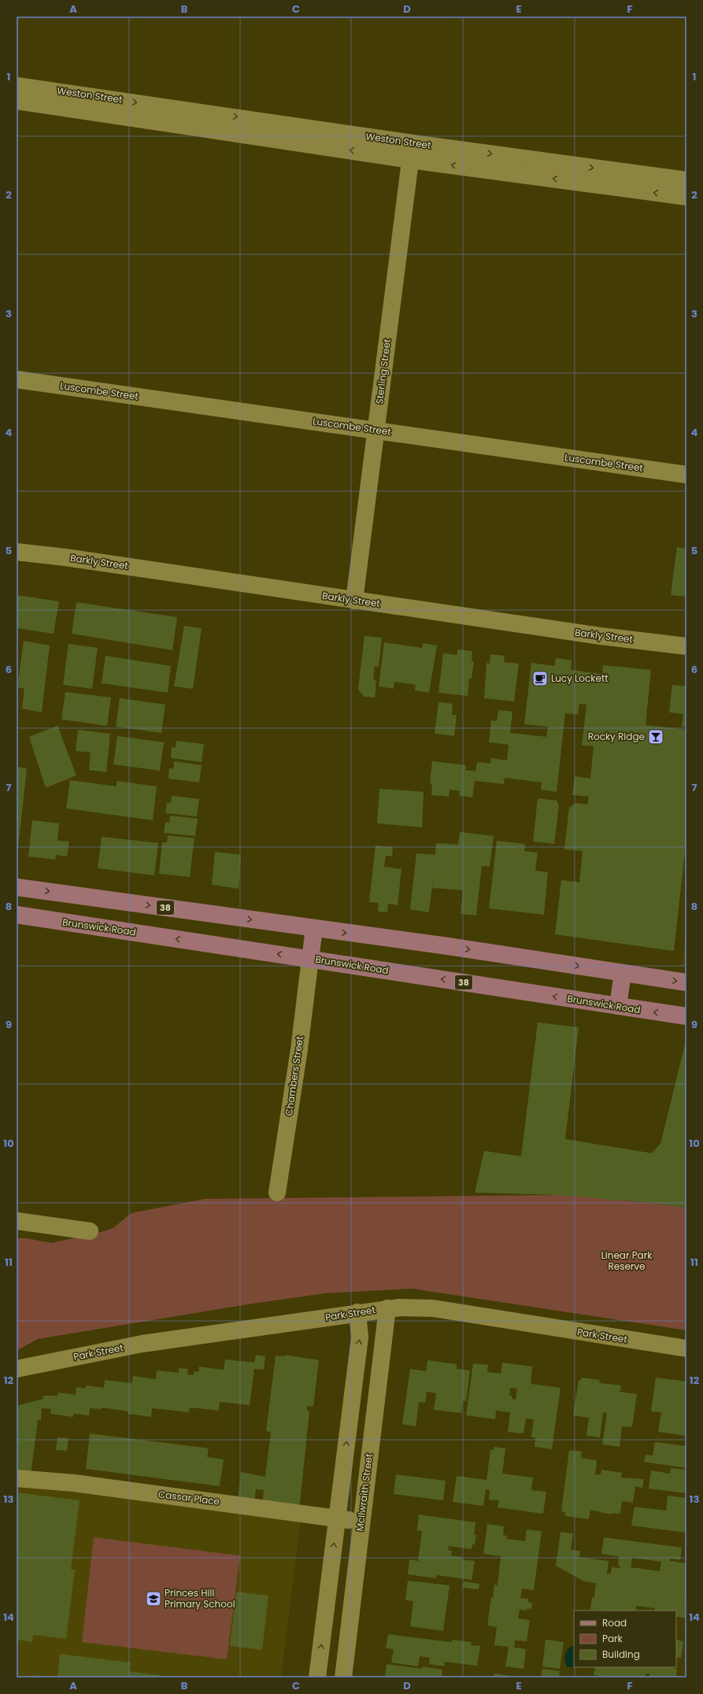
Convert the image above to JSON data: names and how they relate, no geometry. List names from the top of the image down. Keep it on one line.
{"streets":{"main road":["38","Brunswick Road"],"street":["Weston Street","Sterling Street","Luscombe Street","Barkly Street","Chambers Street","Park Street","McIlwraith Street","Cassar Place"]},"crossings":[["Weston Street","Sterling Street"],["Sterling Street","Luscombe Street"],["Sterling Street","Barkly Street"],["Brunswick Road","Chambers Street"],["Park Street","McIlwraith Street"],["McIlwraith Street","Cassar Place"]],"parks":["Linear Park Reserve"],"places":{"cafe":["Lucy Lockett"],"bar":["Rocky Ridge"],"school or university":["Princes Hill Primary School"]},"legend":["Road","Park","Building"],"grid":{"columns":["A","B","C","D","E","F"],"rows":["1","2","3","4","5","6","7","8","9","10","11","12","13","14"]}}
